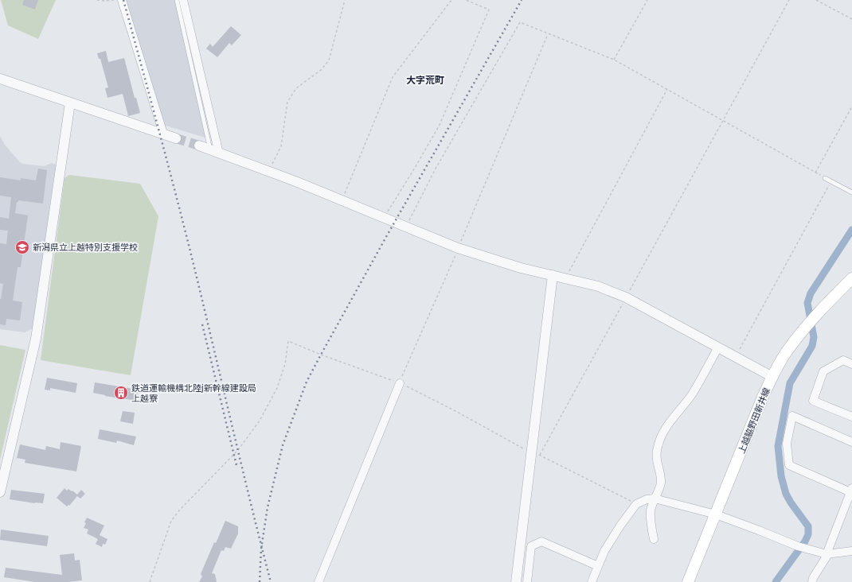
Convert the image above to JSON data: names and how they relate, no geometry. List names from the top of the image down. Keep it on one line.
{"streets":{"main road":["上越脇野田新井線"]},"districts":["大字荒町"],"places":{"school or university":["新潟県立上越特別支援学校"],"building":["鉄道運輸機構北陸j新幹線建設局 上越寮"]}}
